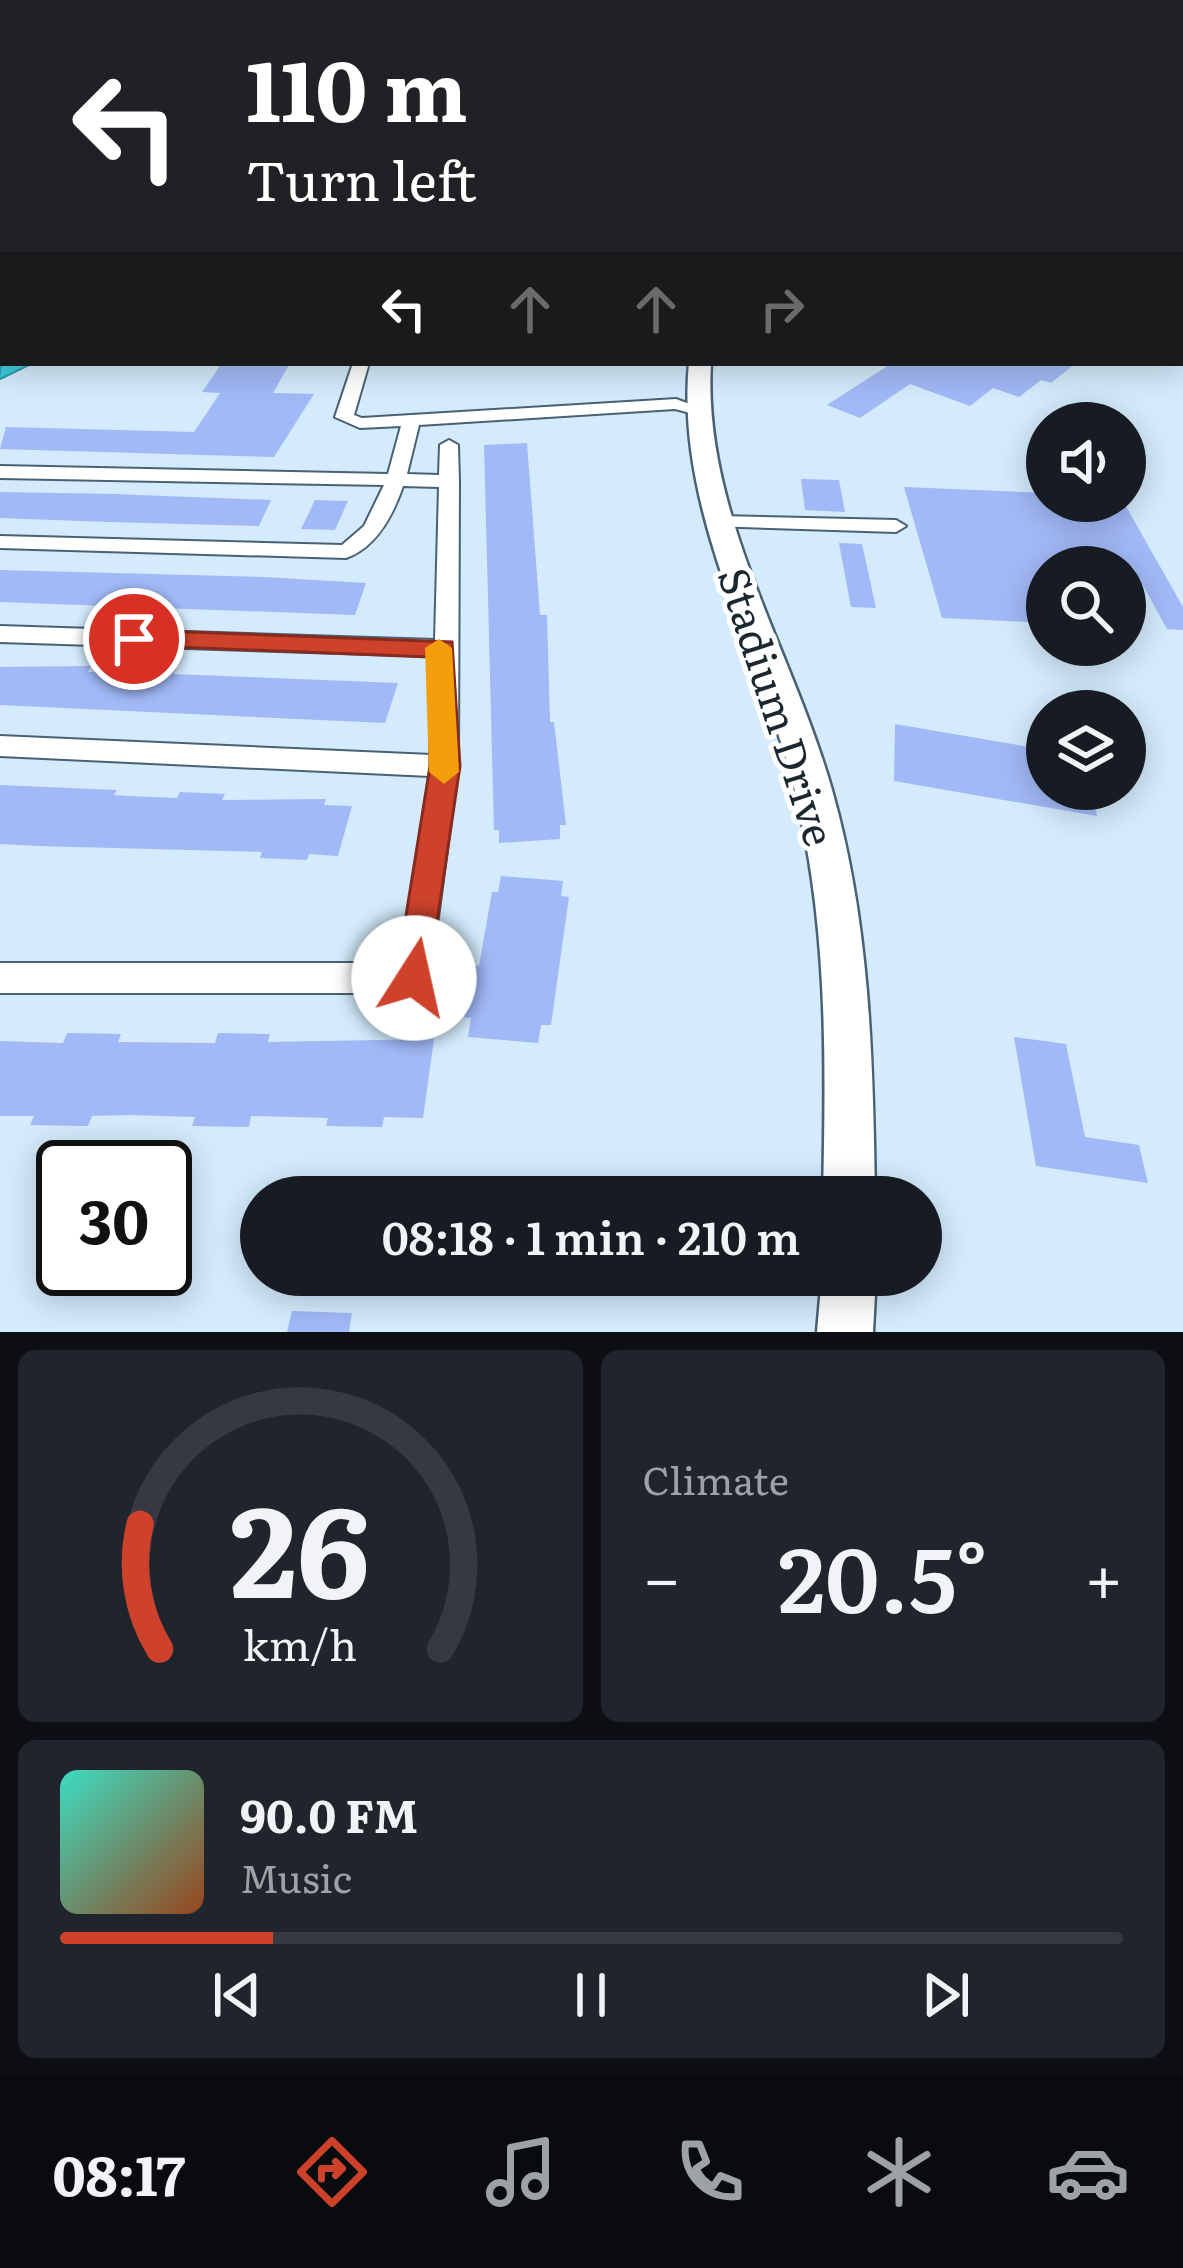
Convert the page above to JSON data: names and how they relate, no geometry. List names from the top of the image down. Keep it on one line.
{"streets":{"street":["Stadium Drive"]},"page":{"turn":["110 m","Turn left"],"limit":"30","trip":"08:18 · 1 min · 210 m","tile":"Climate","heat":["−","20.5°","+"],"song":["90.0 FM","Music"],"tabs":"08:17","gauge":["26","km/h"]}}
